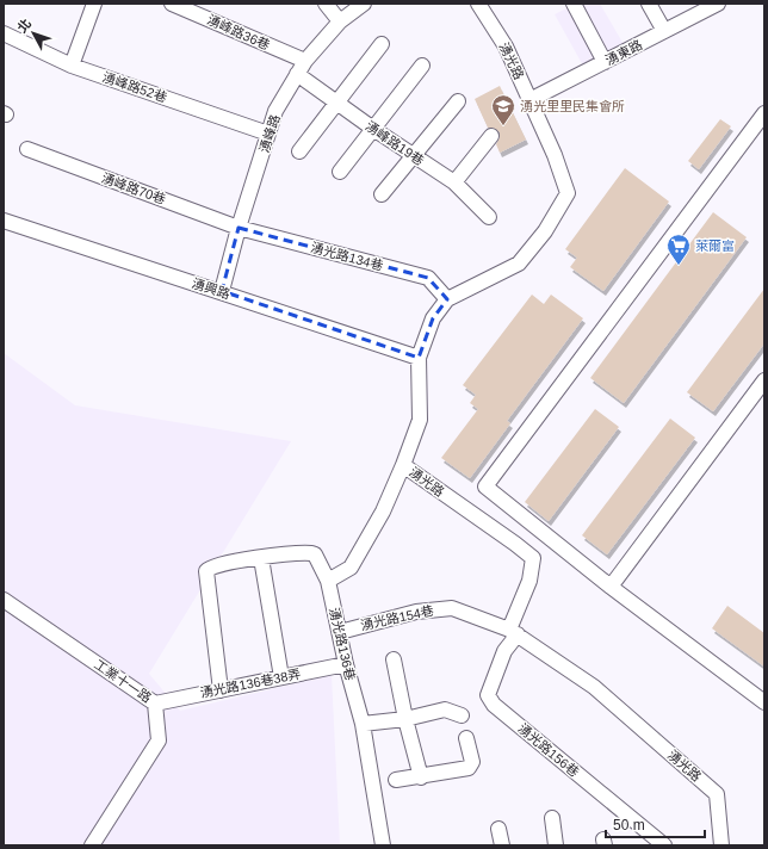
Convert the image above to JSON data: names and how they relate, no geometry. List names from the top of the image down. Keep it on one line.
{"streets":{"street":["湧峰路36巷","湧東路","湧光路","湧峰路52巷","湧峰路","湧峰路19巷","湧峰路70巷","湧光路134巷","湧興路","湧光路154巷","湧光路136巷","工業十一路","湧光路136巷38弄","湧光路156巷"]},"crossings":[["湧峰路36巷","湧峰路"],["湧東路","湧光路"],["湧光路","湧光路134巷"],["湧光路","湧興路"],["湧光路","湧光路154巷"],["湧光路","湧光路156巷"],["湧峰路52巷","湧峰路"],["湧峰路","湧峰路19巷"],["湧峰路","湧峰路70巷"],["湧峰路","湧光路134巷"],["湧峰路","湧興路"],["湧峰路70巷","湧光路134巷"],["湧光路154巷","湧光路136巷"],["湧光路154巷","湧光路156巷"],["湧光路136巷","湧光路136巷38弄"],["工業十一路","湧光路136巷38弄"]],"places":{"school or university":["湧光里里民集會所"],"supermarket":["萊爾富"]},"scale_bar":"50 m","north":"top left"}
